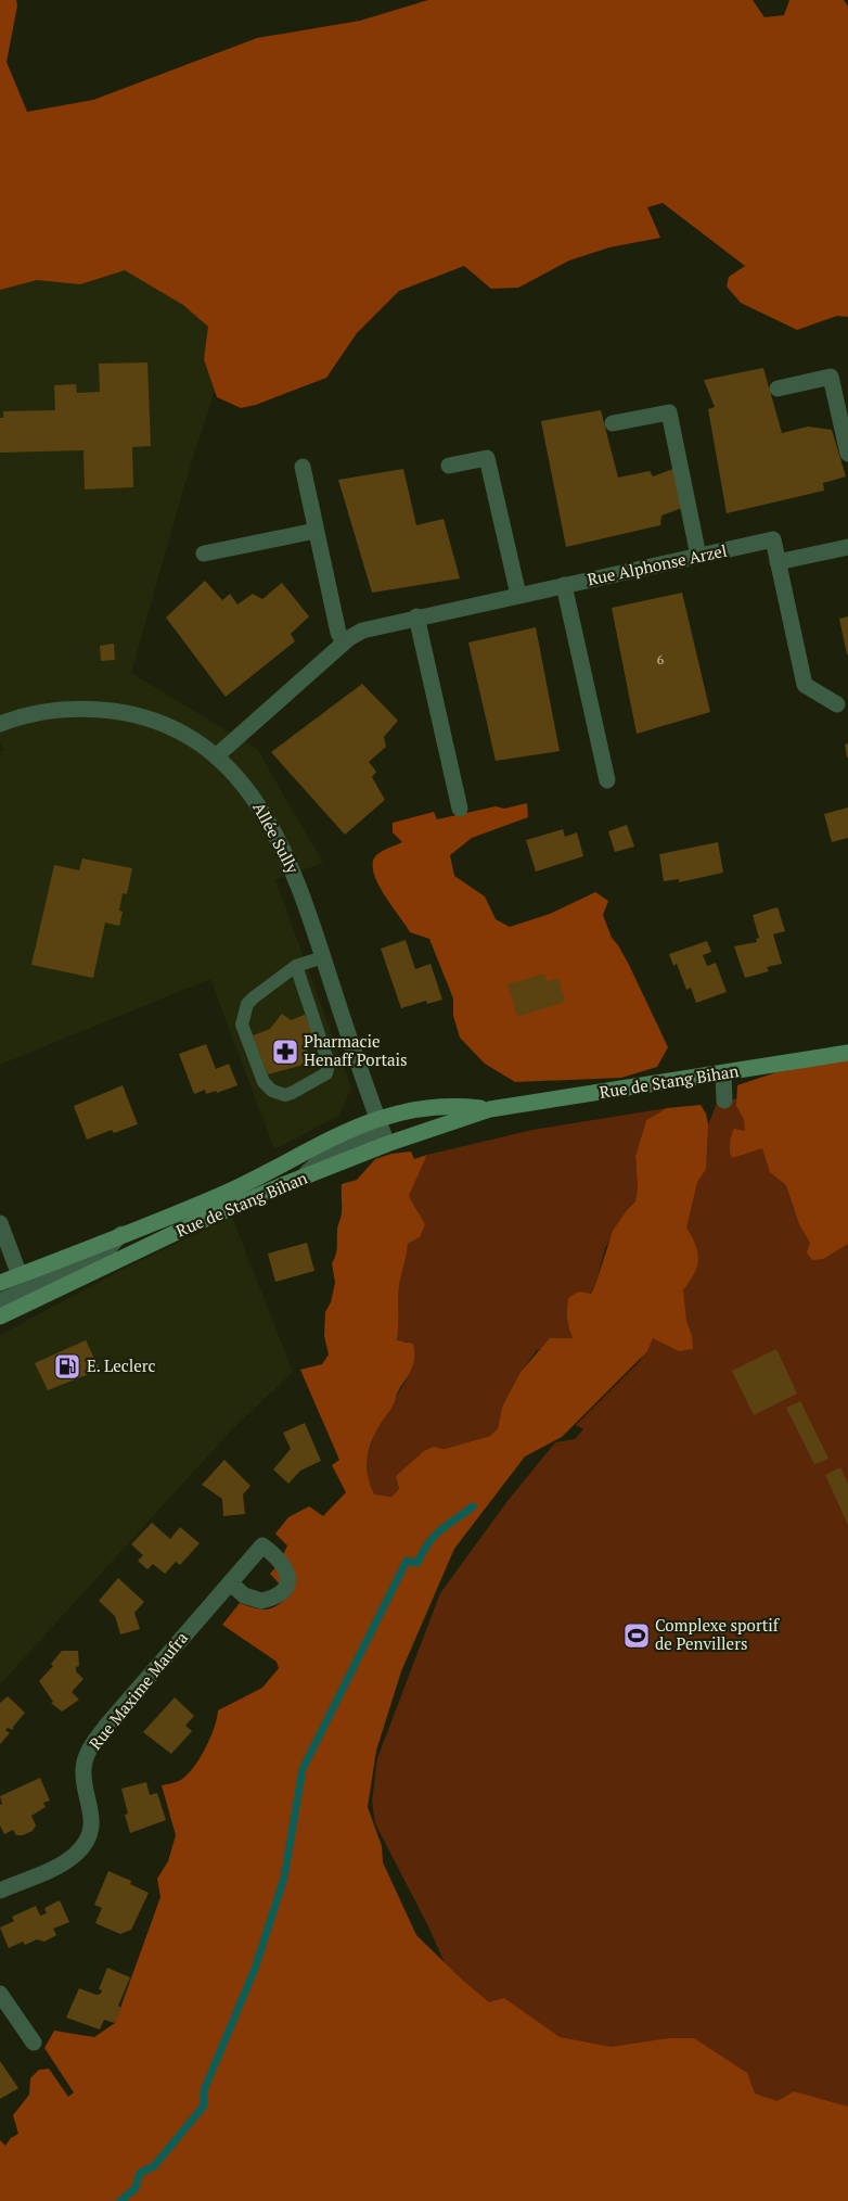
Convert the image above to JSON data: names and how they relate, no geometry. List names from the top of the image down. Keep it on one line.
{"streets":{"street":["Rue Alphonse Arzel","Allée Sully","Rue de Stang Bihan","Rue Maxime Maufra"]},"crossings":[["Rue Alphonse Arzel","Allée Sully"],["Allée Sully","Rue de Stang Bihan"]],"places":{"pharmacy":["Pharmacie Henaff Portais"],"fuel station":["E. Leclerc"],"sports":["Complexe sportif de Penvillers"]},"house_numbers":["6"]}
